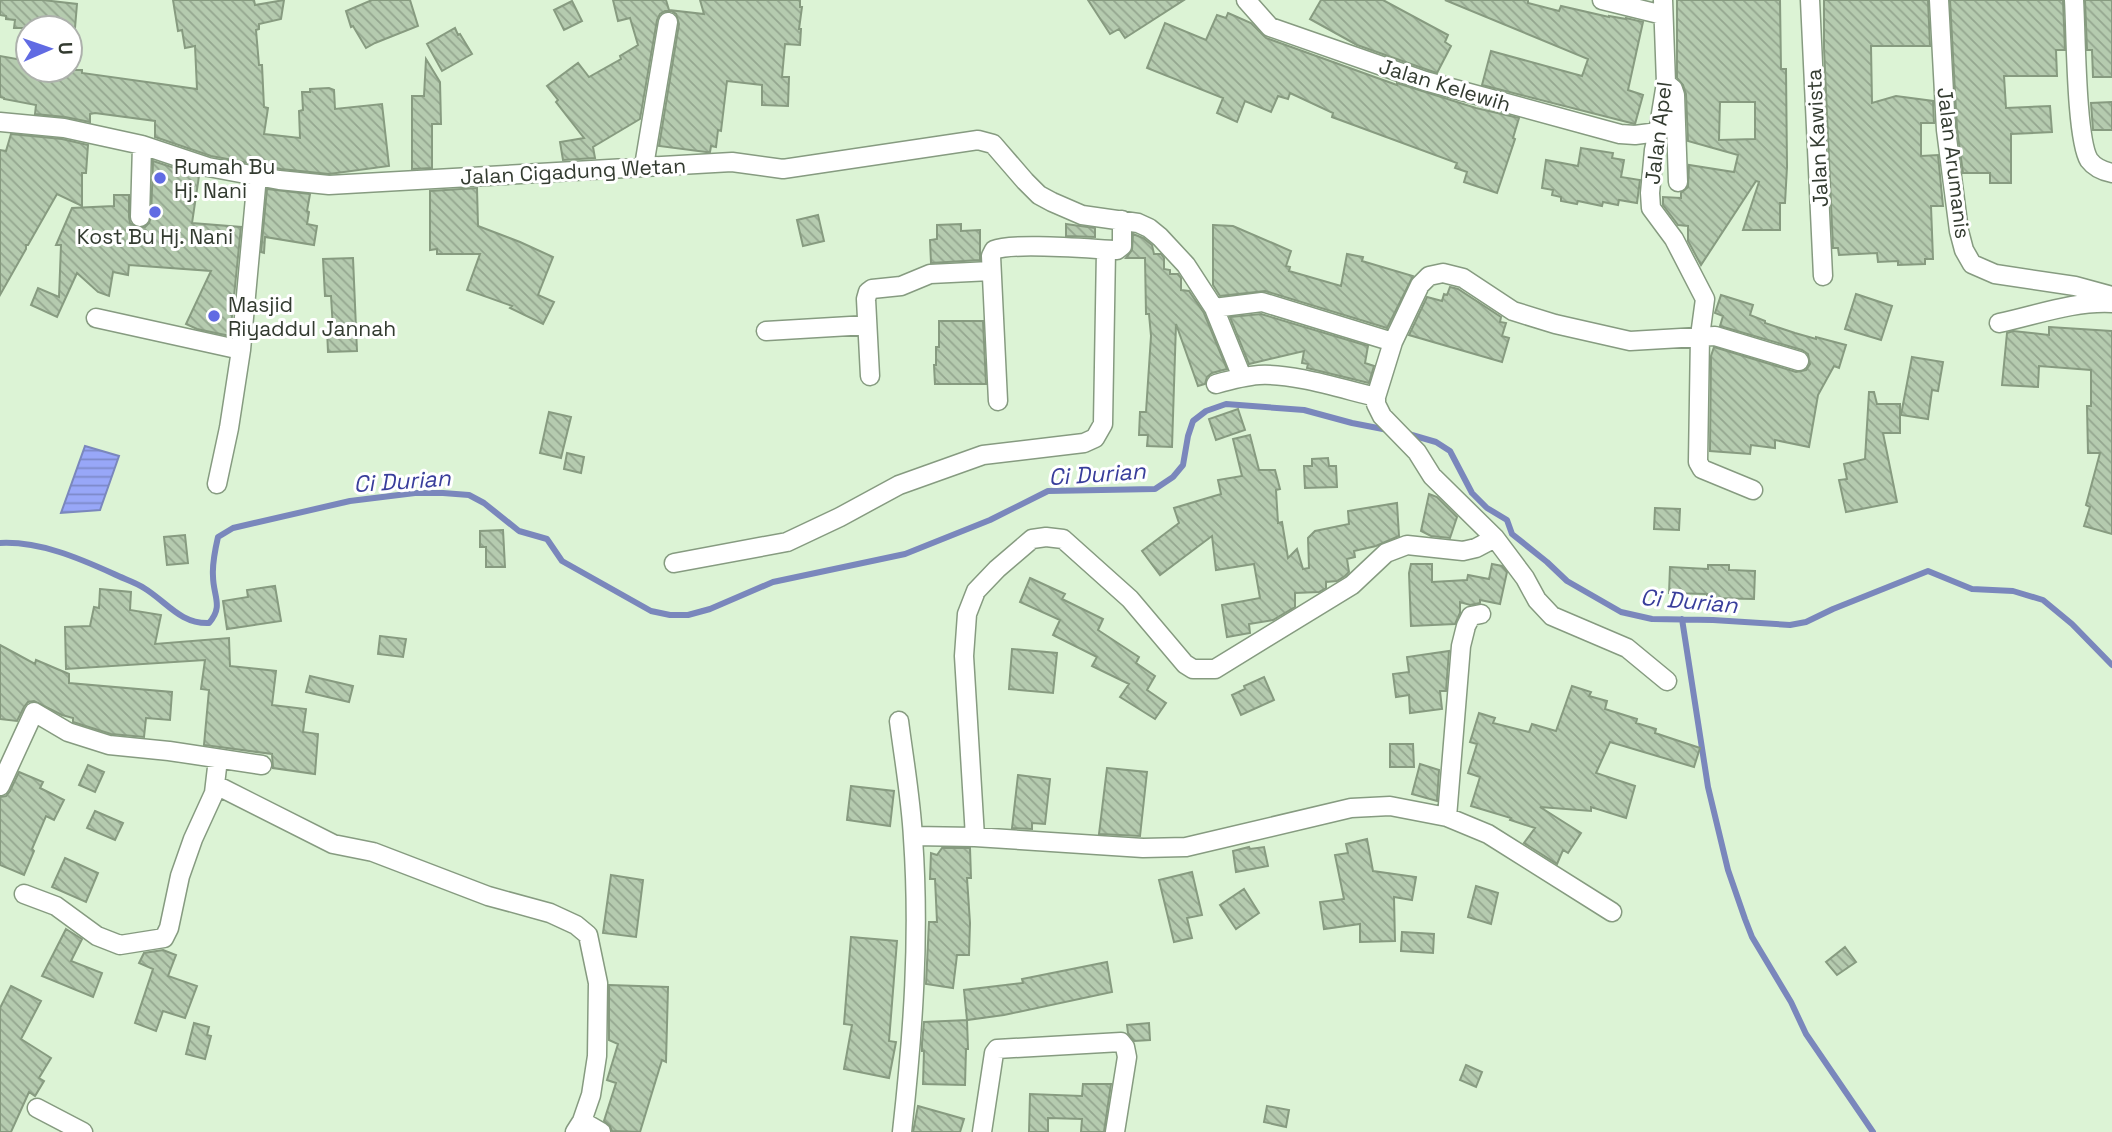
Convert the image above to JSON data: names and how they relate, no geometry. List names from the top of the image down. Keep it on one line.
{"streets":{"street":["Jalan Kelewih","Jalan Apel","Jalan Kawista","Jalan Arumanis","Jalan Cigadung Wetan"]},"crossings":[["Jalan Kelewih","Jalan Apel"]],"water":["Ci Durian"],"places":["Rumah Bu Hj. Nani","Kost Bu Hj. Nani","Masjid Riyaddul Jannah"],"north":"right"}
